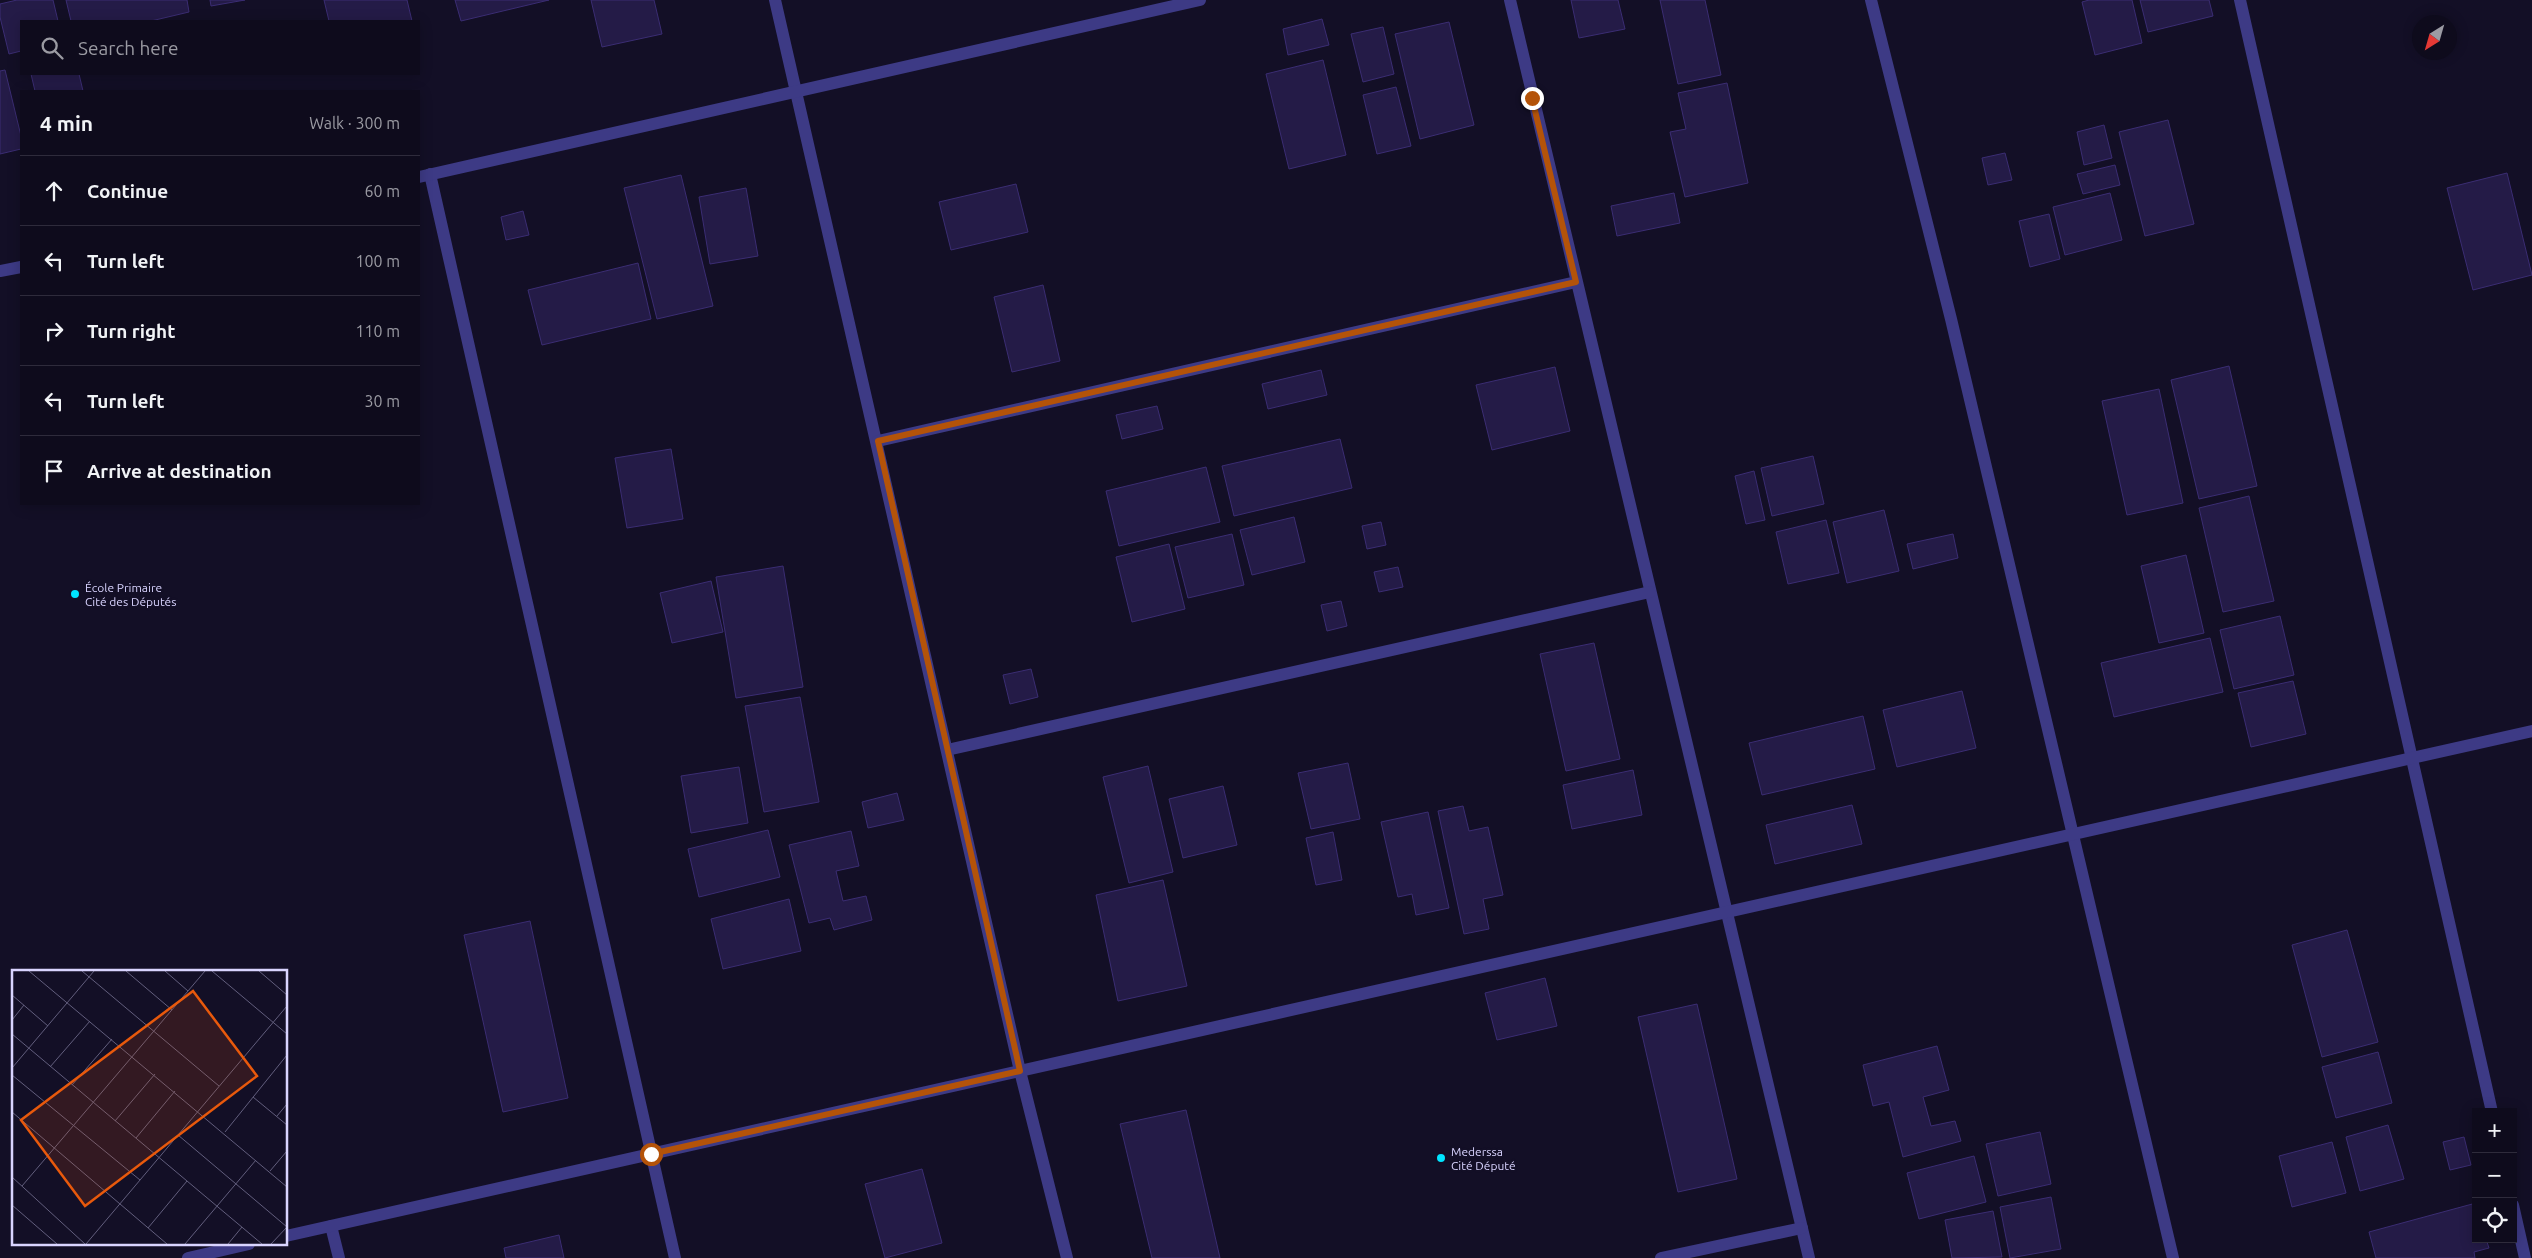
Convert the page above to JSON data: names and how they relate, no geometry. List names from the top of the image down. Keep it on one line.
{"places":["École Primaire Cité des Députés","Mederssa Cité Député"],"north":"bottom left","page":{"search":"Search here","heading":["4 min","Walk · 300 m"],"list":[["Continue","60 m"],["Turn left","100 m"],["Turn right","110 m"],["Turn left","30 m"],"Arrive at destination"],"map_buttons":["+","−"]}}
